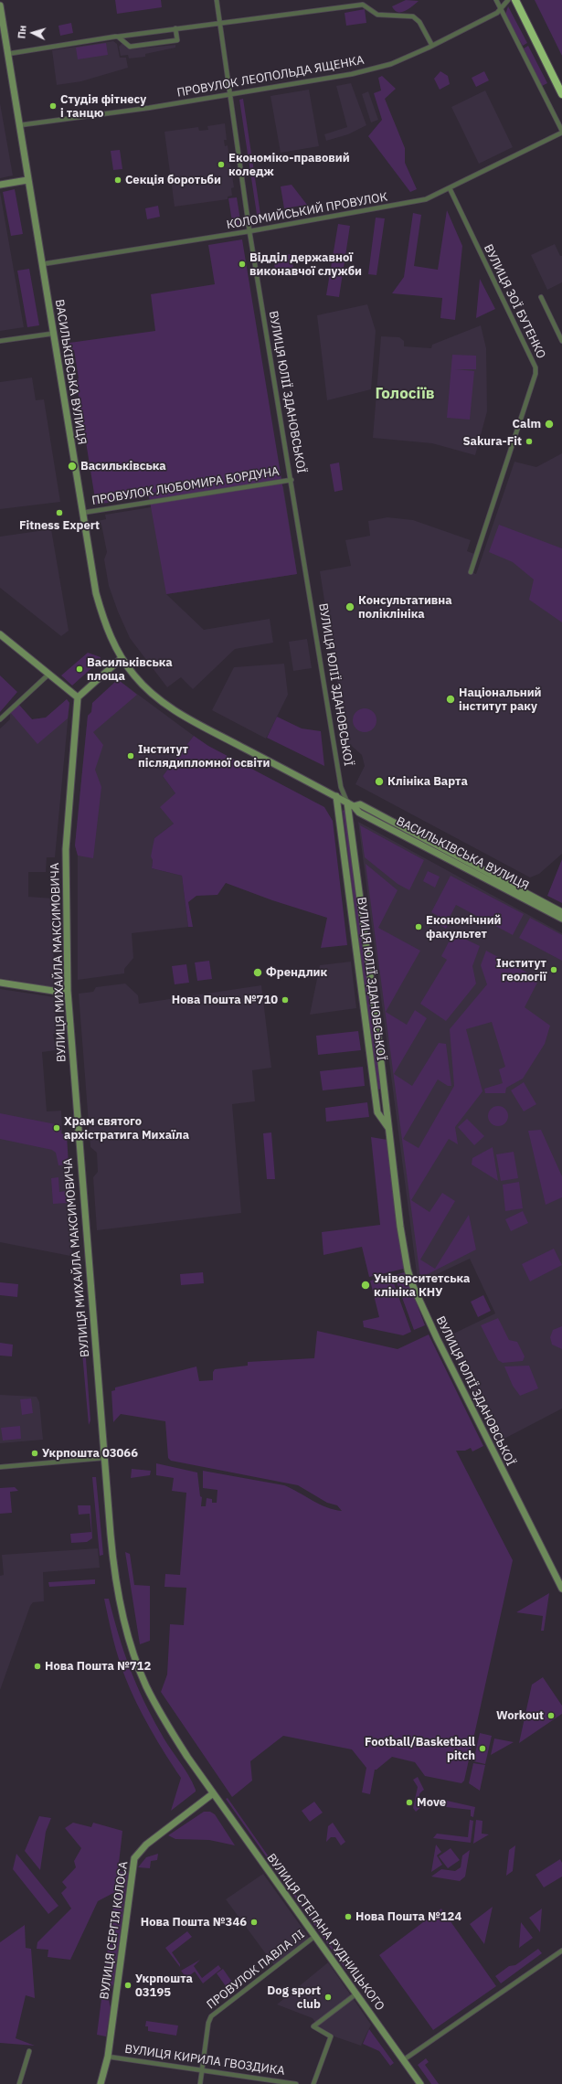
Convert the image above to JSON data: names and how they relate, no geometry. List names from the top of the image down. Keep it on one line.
{"streets":{"main road":["ВАСИЛЬКІВСЬКА ВУЛИЦЯ","ВУЛИЦЯ ЮЛІЇ ЗДАНОВСЬКОЇ","ВУЛИЦЯ МИХАЙЛА МАКСИМОВИЧА","ВУЛИЦЯ СЕРГІЯ КОЛОСА","ВУЛИЦЯ СТЕПАНА РУДНИЦЬКОГО"],"street":["ПРОВУЛОК ЛЕОПОЛЬДА ЯЩЕНКА","КОЛОМИЙСЬКИЙ ПРОВУЛОК","ВУЛИЦЯ ЗОЇ БУТЕНКО","ПРОВУЛОК ЛЮБОМИРА БОРДУНА","ПРОВУЛОК ПАВЛА ЛІ","ВУЛИЦЯ КИРИЛА ГВОЗДИКА"]},"crossings":[["ПРОВУЛОК ЛЕОПОЛЬДА ЯЩЕНКА","ВАСИЛЬКІВСЬКА ВУЛИЦЯ"],["ПРОВУЛОК ЛЕОПОЛЬДА ЯЩЕНКА","ВУЛИЦЯ ЮЛІЇ ЗДАНОВСЬКОЇ"],["КОЛОМИЙСЬКИЙ ПРОВУЛОК","ВУЛИЦЯ ЗОЇ БУТЕНКО"],["КОЛОМИЙСЬКИЙ ПРОВУЛОК","ВАСИЛЬКІВСЬКА ВУЛИЦЯ"],["КОЛОМИЙСЬКИЙ ПРОВУЛОК","ВУЛИЦЯ ЮЛІЇ ЗДАНОВСЬКОЇ"],["ВАСИЛЬКІВСЬКА ВУЛИЦЯ","ВУЛИЦЯ ЮЛІЇ ЗДАНОВСЬКОЇ"],["ВАСИЛЬКІВСЬКА ВУЛИЦЯ","ПРОВУЛОК ЛЮБОМИРА БОРДУНА"],["ВУЛИЦЯ ЮЛІЇ ЗДАНОВСЬКОЇ","ПРОВУЛОК ЛЮБОМИРА БОРДУНА"],["ВУЛИЦЯ МИХАЙЛА МАКСИМОВИЧА","ВУЛИЦЯ СЕРГІЯ КОЛОСА"],["ВУЛИЦЯ МИХАЙЛА МАКСИМОВИЧА","ВУЛИЦЯ СТЕПАНА РУДНИЦЬКОГО"],["ВУЛИЦЯ СЕРГІЯ КОЛОСА","ВУЛИЦЯ СТЕПАНА РУДНИЦЬКОГО"],["ВУЛИЦЯ СЕРГІЯ КОЛОСА","ВУЛИЦЯ КИРИЛА ГВОЗДИКА"],["ВУЛИЦЯ СТЕПАНА РУДНИЦЬКОГО","ПРОВУЛОК ПАВЛА ЛІ"],["ПРОВУЛОК ПАВЛА ЛІ","ВУЛИЦЯ КИРИЛА ГВОЗДИКА"]],"districts":["Голосіїв"],"places":["Студія фітнесу і танцю","Економіко-правовий коледж","Секція боротьби","Відділ державної виконавчої служби","Calm","Sakura-Fit","Васильківська","Fitness Expert","Консультативна поліклініка","Васильківська площа","Національний інститут раку","Інститут післядипломної освіти","Клініка Варта","Економічний факультет","Інститут геології","Френдлик","Нова Пошта №710","Храм святого архістратига Михаїла","Університетська клініка КНУ","Укрпошта 03066","Нова Пошта №712","Workout","Football/Basketball pitch","Move","Нова Пошта №124","Нова Пошта №346","Укрпошта 03195","Dog sport club"],"north":"left"}
